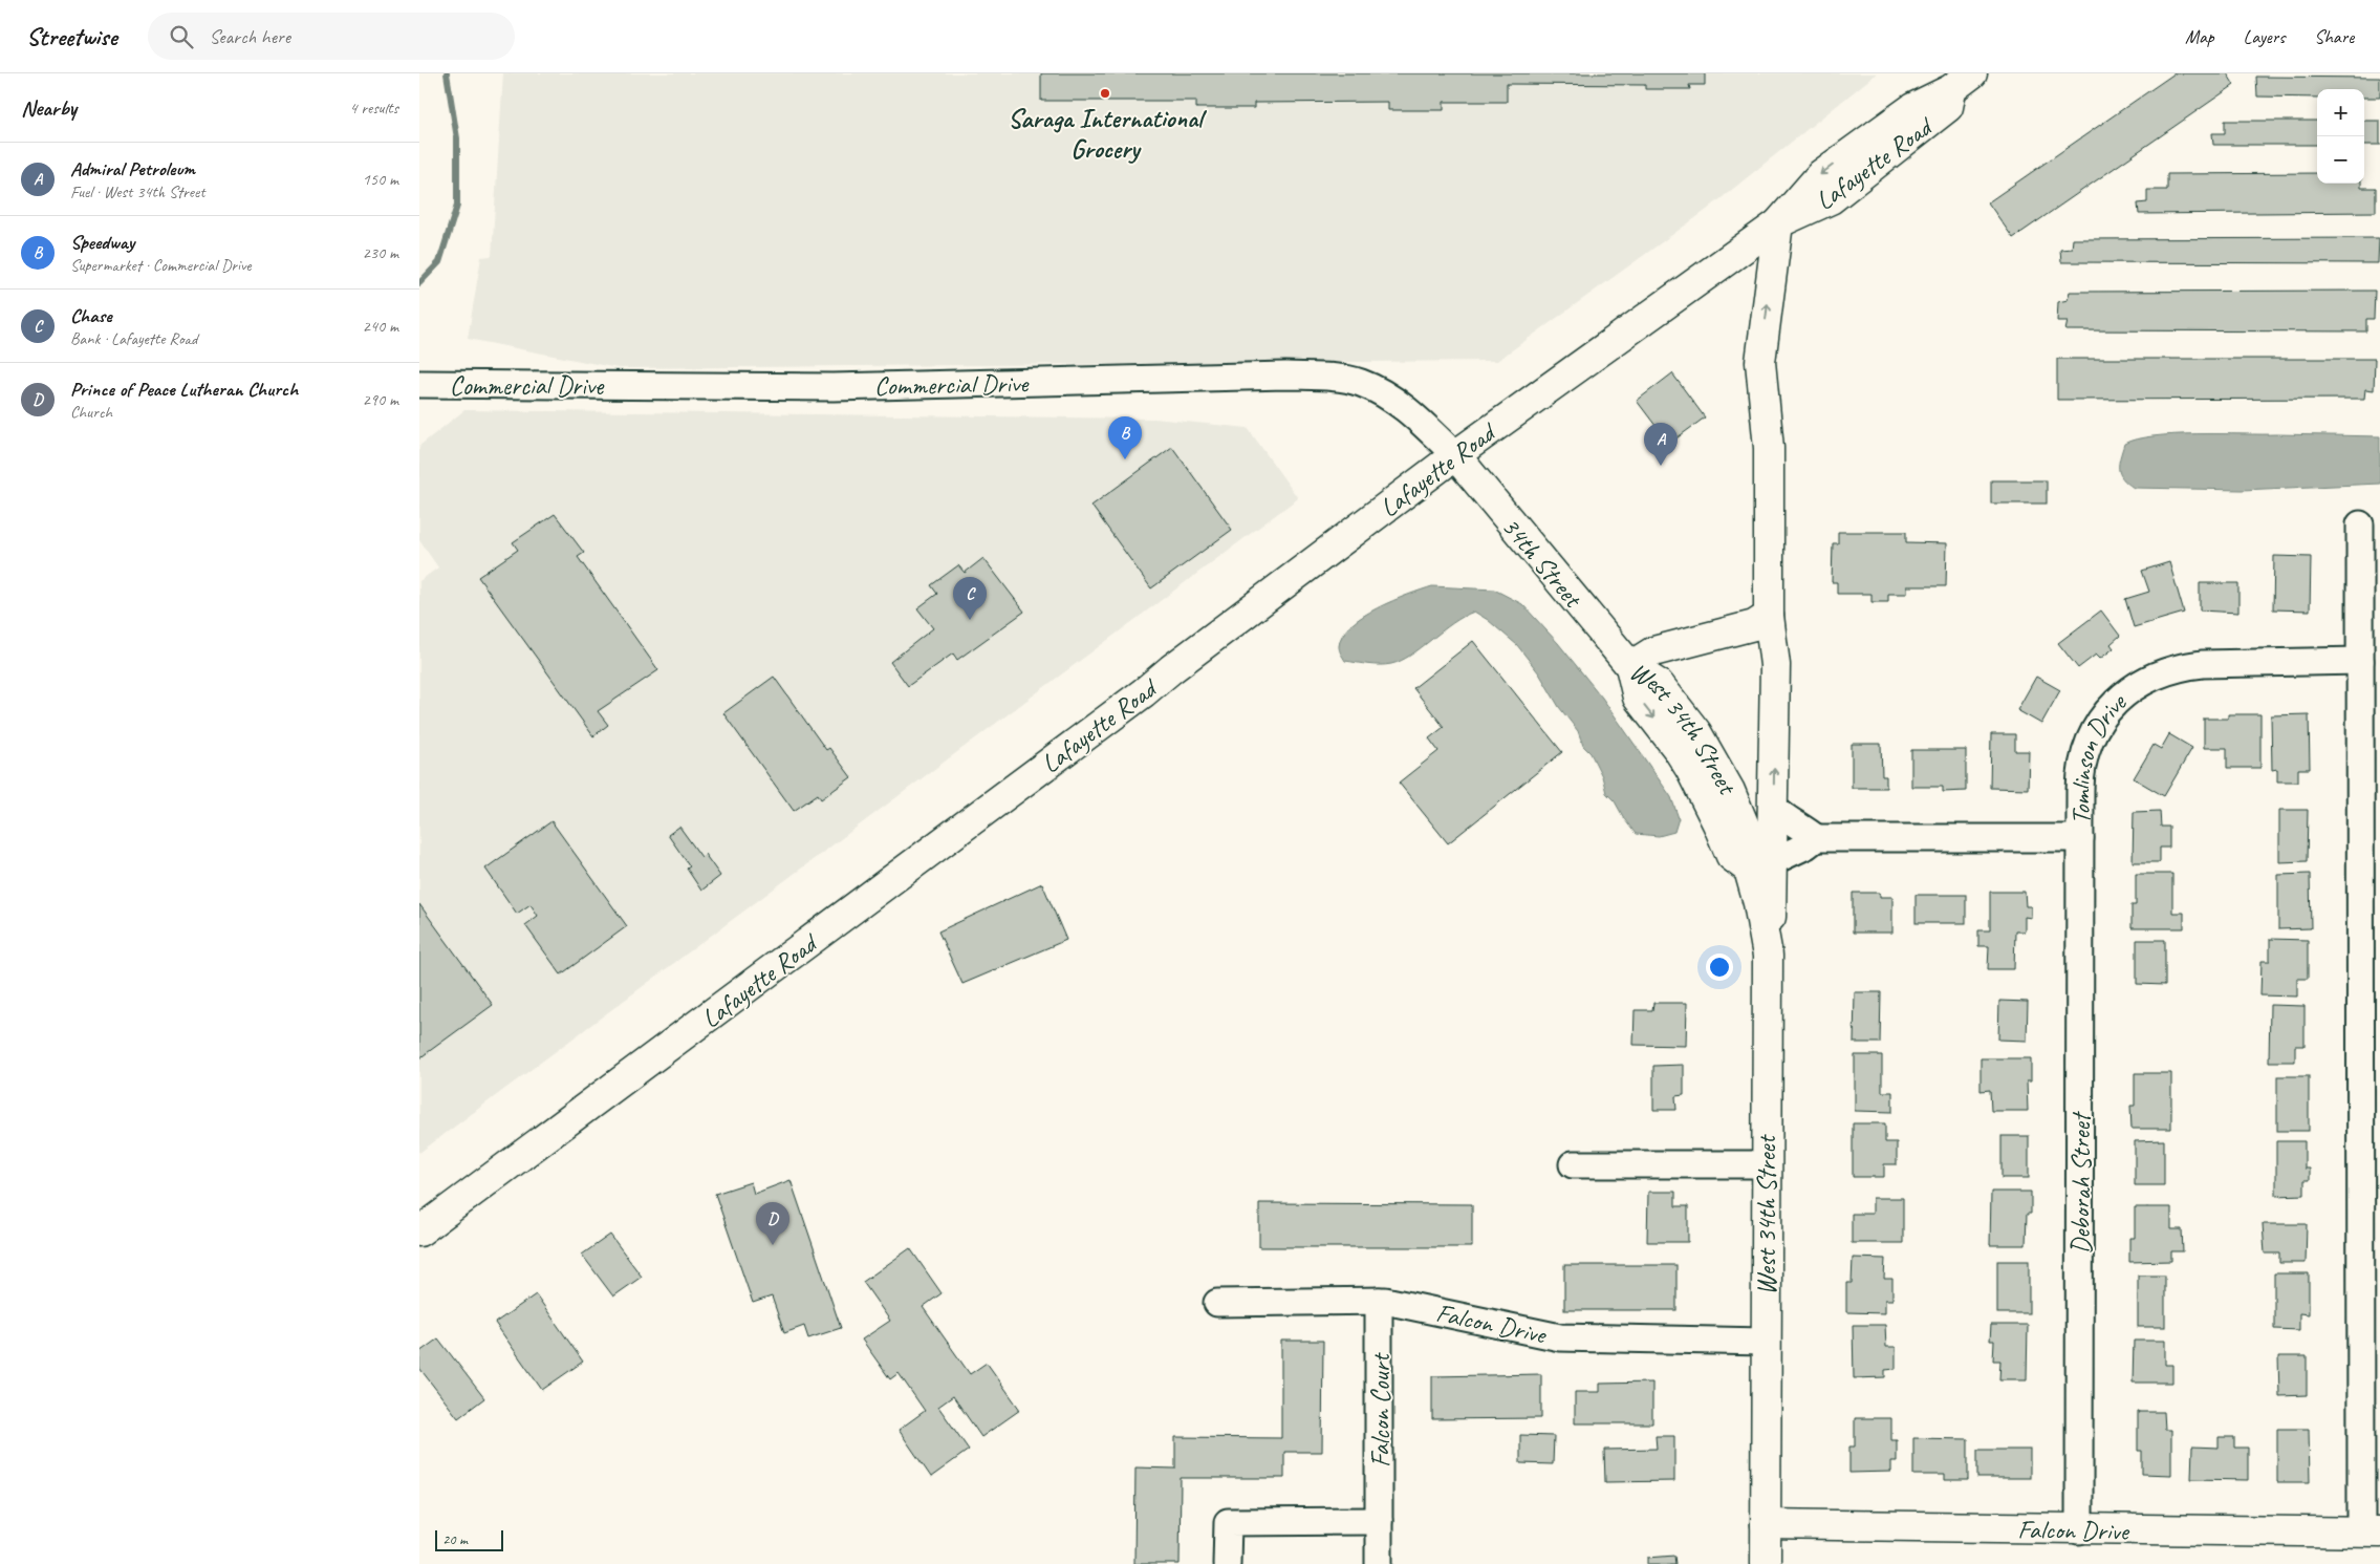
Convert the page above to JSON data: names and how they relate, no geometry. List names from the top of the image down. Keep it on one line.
{"streets":{"street":["Lafayette Road","Commercial Drive","34th Street","West 34th Street","Tomlinson Drive","Deborah Street","Falcon Drive","Falcon Court"]},"crossings":[["Lafayette Road","Commercial Drive"],["Lafayette Road","34th Street"],["Commercial Drive","34th Street"],["34th Street","West 34th Street"],["West 34th Street","Falcon Drive"],["Tomlinson Drive","Deborah Street"],["Deborah Street","Falcon Drive"],["Falcon Drive","Falcon Court"]],"places":["Saraga International Grocery"],"scale_bar":"20 m","page":{"header":"Streetwise","search":"Search here","nav":["Map","Layers","Share"],"heading":["Nearby","4 results"],"map_buttons":["+","−"],"list":[{"mark":"A","name":"Admiral Petroleum","note":"Fuel · West 34th Street","value":"150 m"},{"mark":"B","name":"Speedway","note":"Supermarket · Commercial Drive","value":"230 m"},{"mark":"C","name":"Chase","note":"Bank · Lafayette Road","value":"240 m"},{"mark":"D","name":"Prince of Peace Lutheran Church","note":"Church","value":"290 m"}],"pins":["B","A","C","D"],"scale":"20 m"}}
